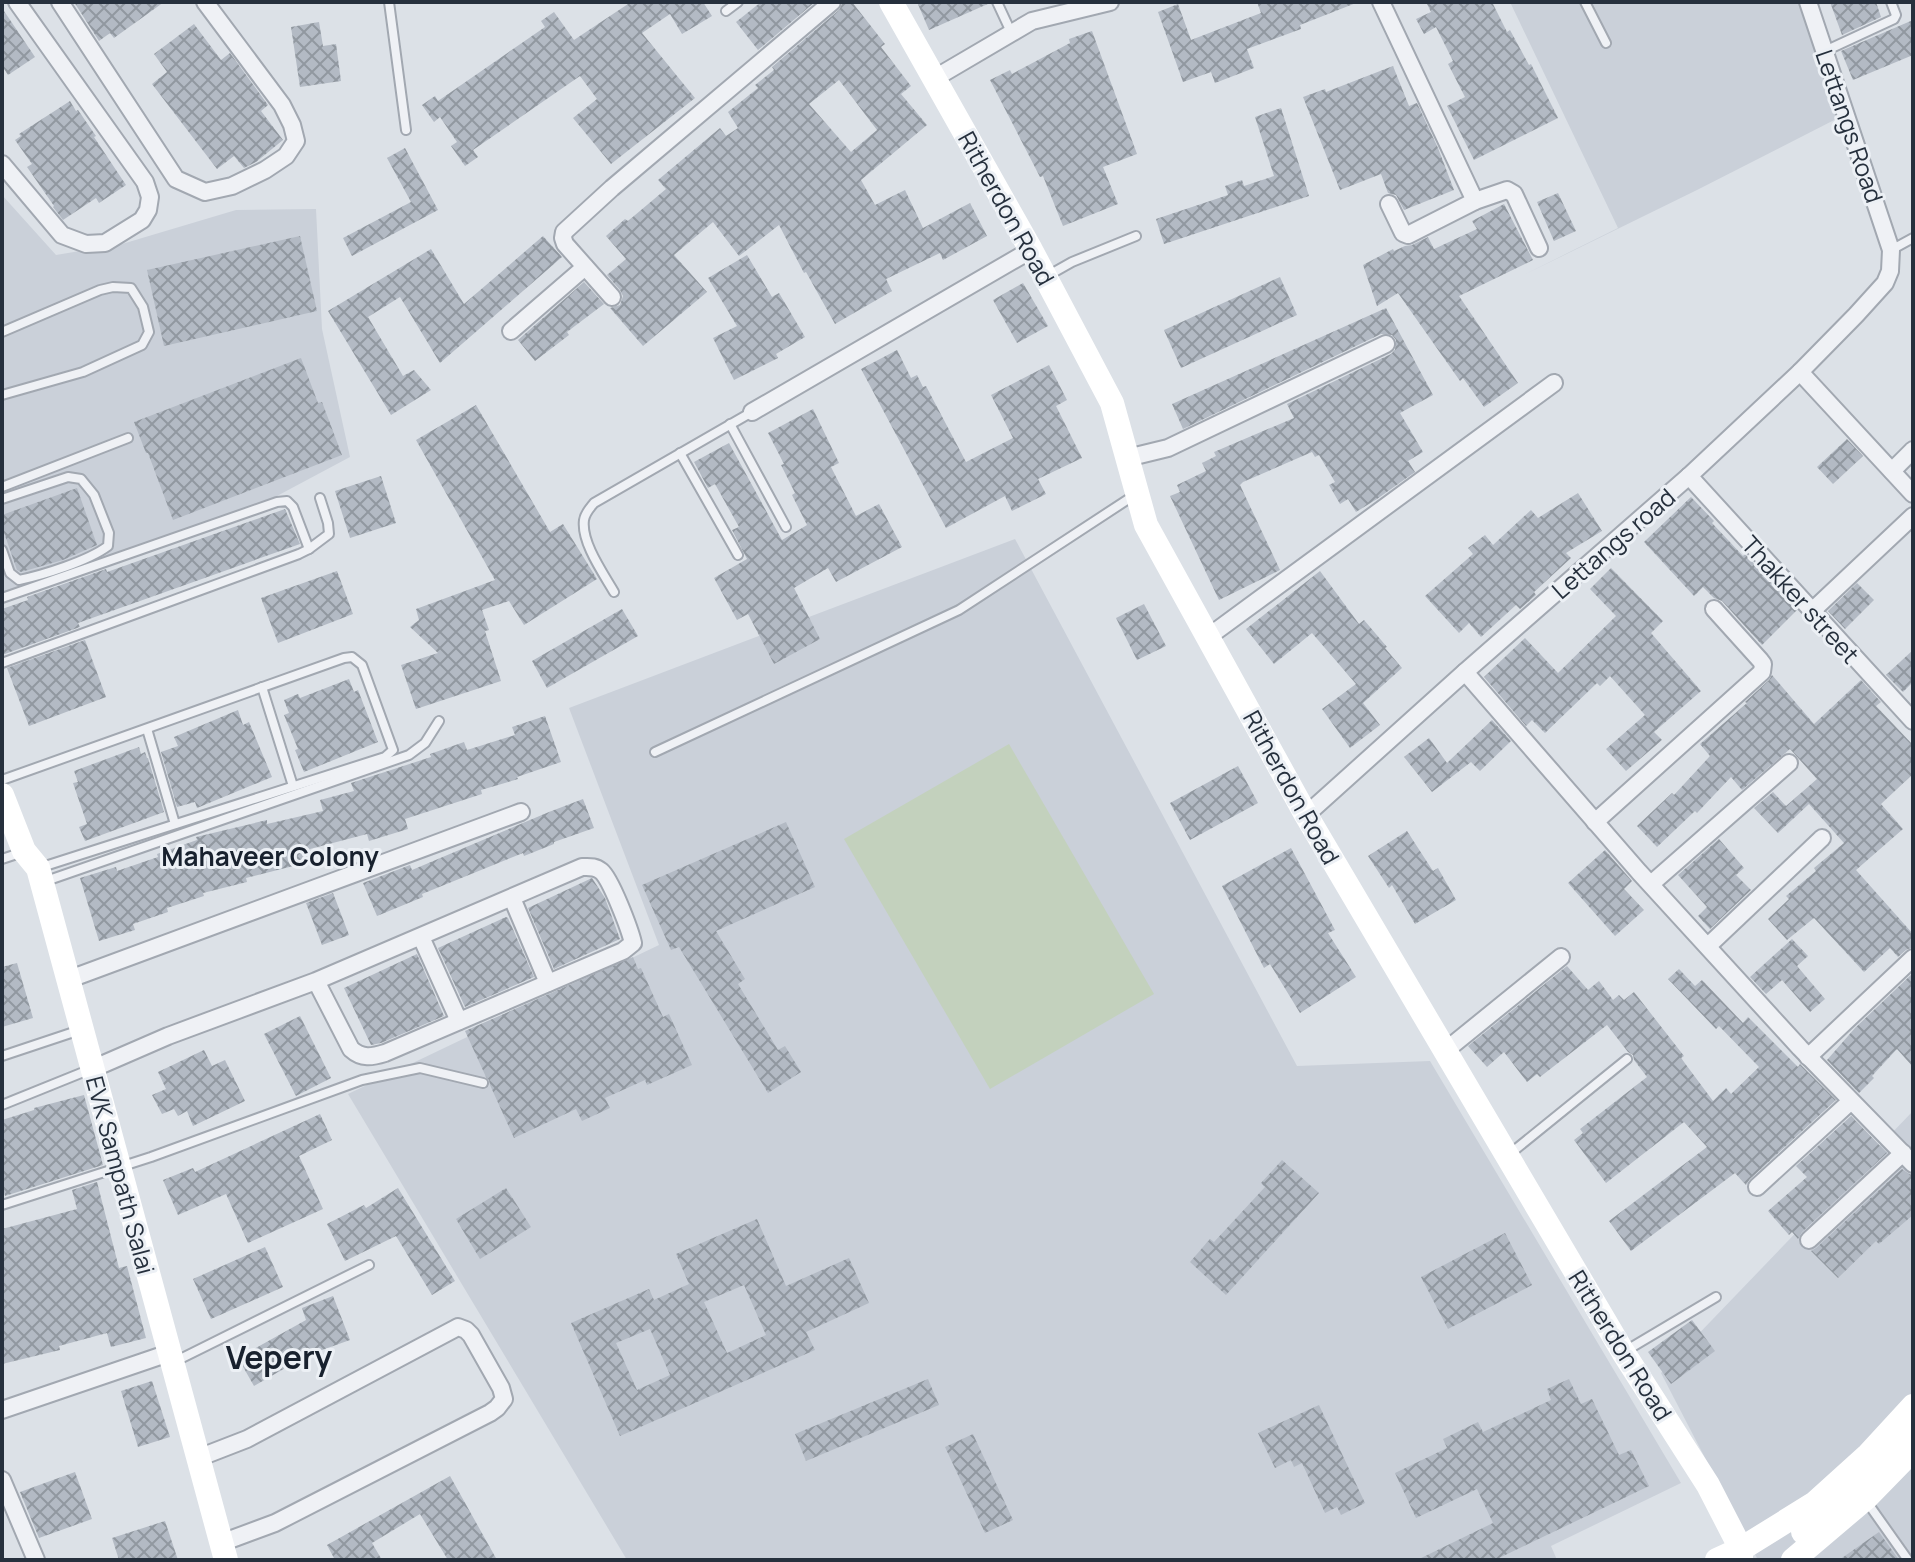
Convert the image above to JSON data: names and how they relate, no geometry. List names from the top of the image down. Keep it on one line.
{"streets":{"main road":["Ritherdon Road","EVK Sampath Salai"],"street":["Lettangs Road","Lettangs road","Thakker street"]},"crossings":[["Lettangs Road","Lettangs road"],["Ritherdon Road","Lettangs road"],["Lettangs road","Thakker street"]],"districts":["Mahaveer Colony","Vepery"]}
